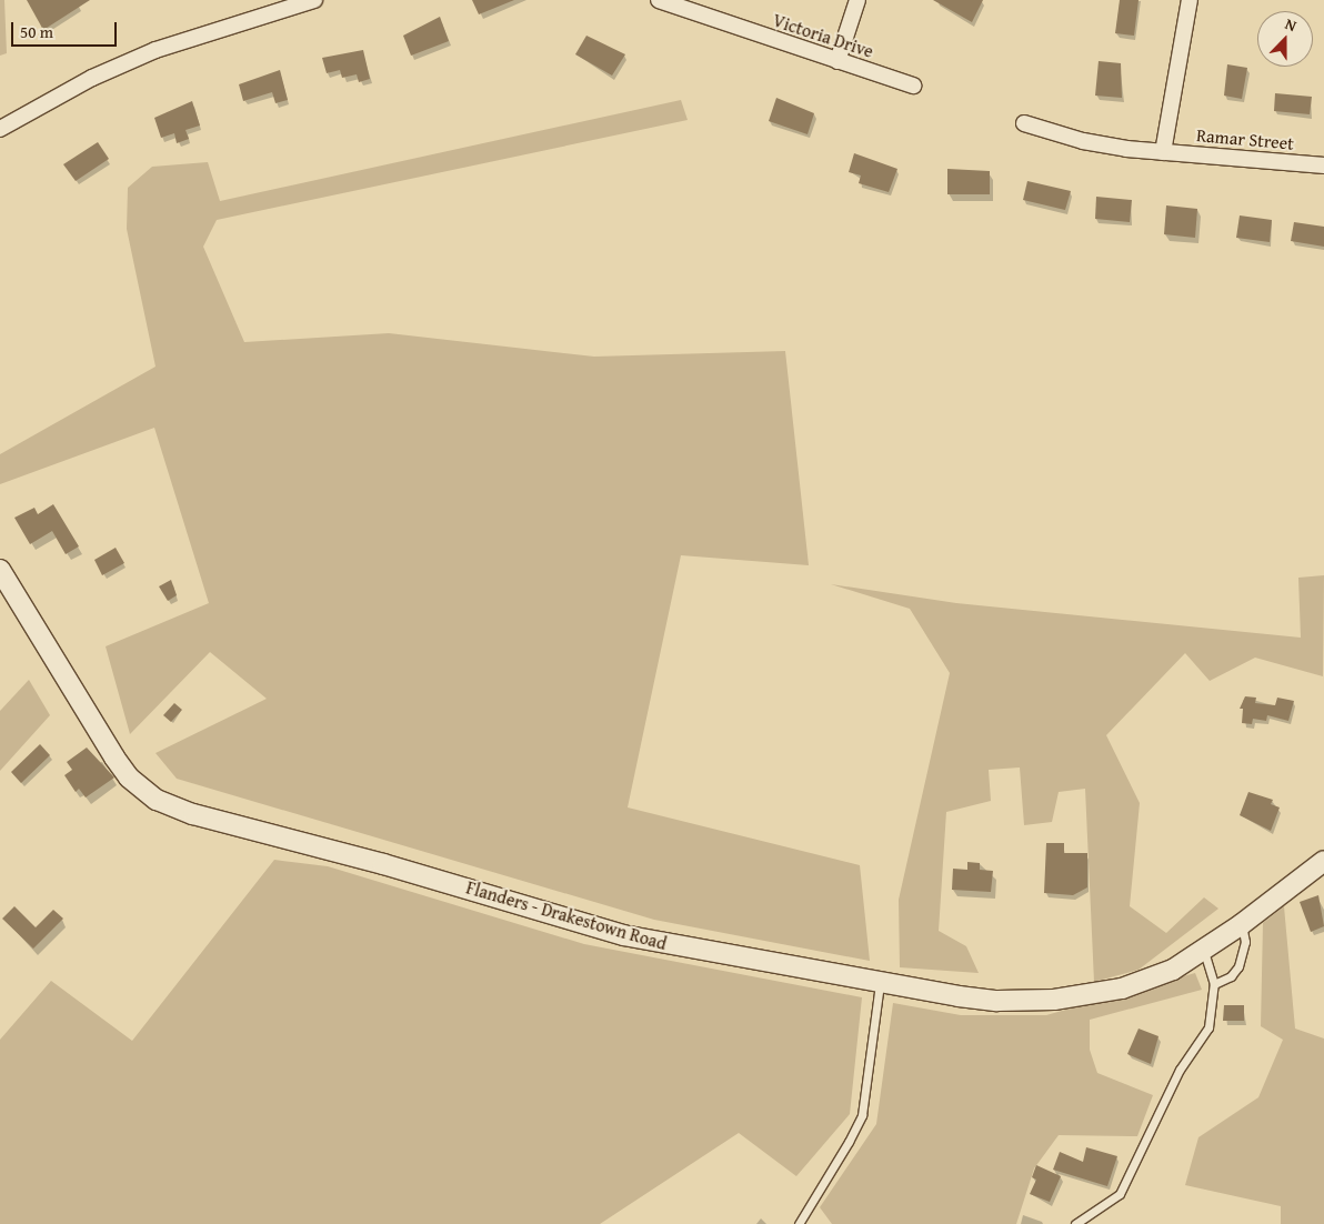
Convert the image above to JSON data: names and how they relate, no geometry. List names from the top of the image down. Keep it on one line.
{"streets":{"street":["Victoria Drive","Ramar Street","Flanders - Drakestown Road"]},"scale_bar":"50 m","north":"top"}
